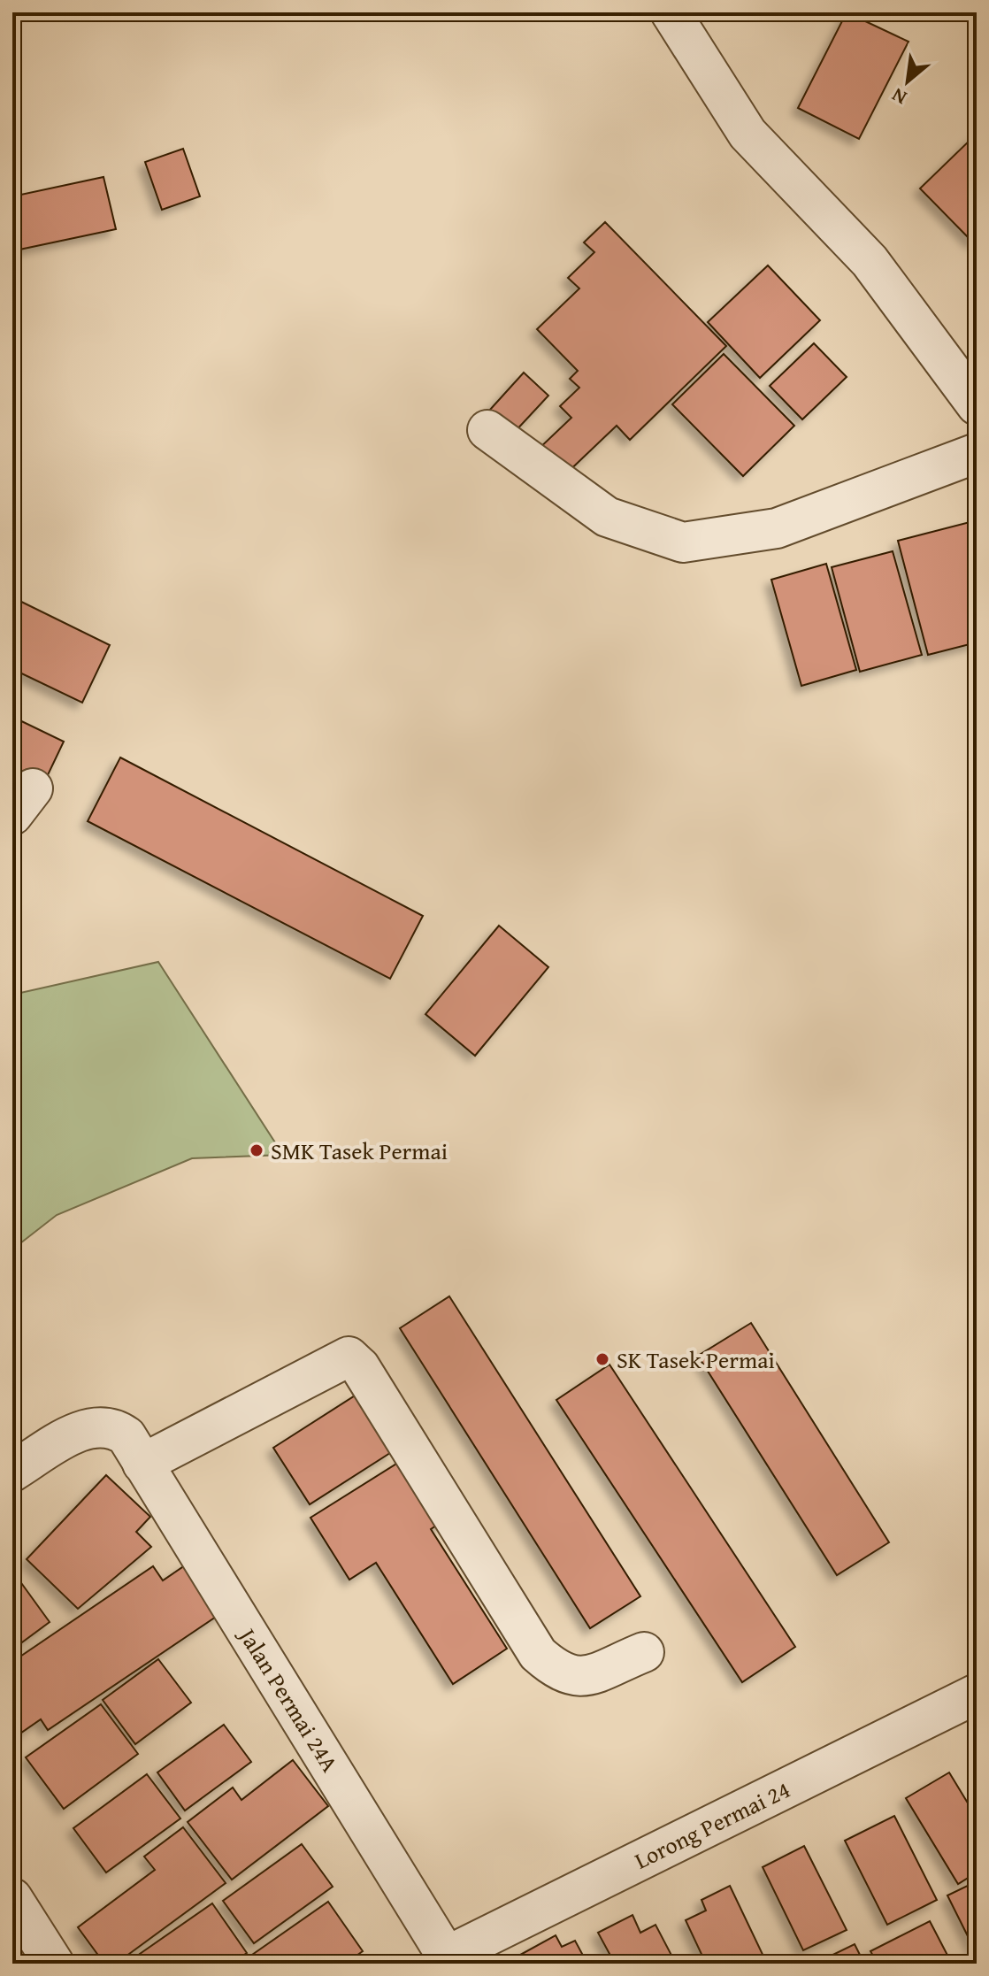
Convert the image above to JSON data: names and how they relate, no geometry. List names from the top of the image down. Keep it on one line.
{"streets":{"street":["Jalan Permai 24A","Lorong Permai 24"]},"crossings":[["Jalan Permai 24A","Lorong Permai 24"]],"places":["SMK Tasek Permai","SK Tasek Permai"],"north":"bottom left"}
